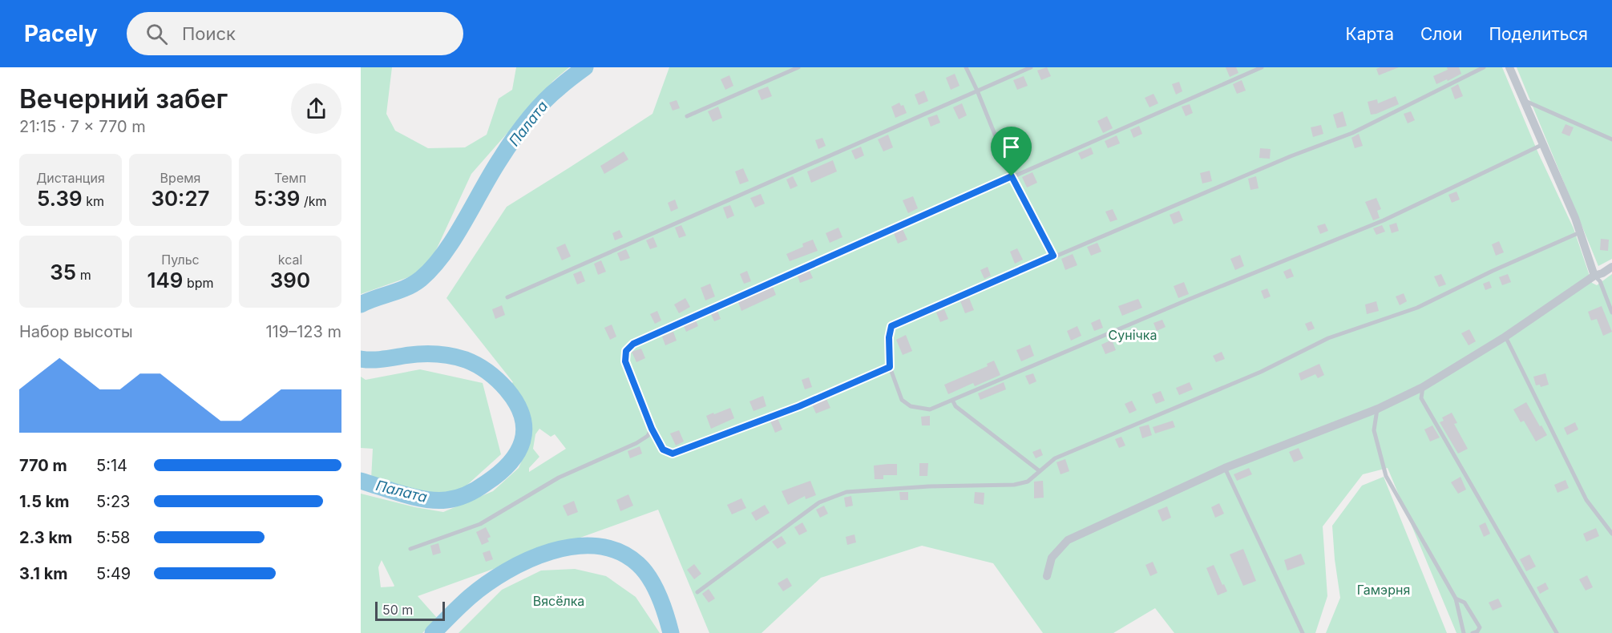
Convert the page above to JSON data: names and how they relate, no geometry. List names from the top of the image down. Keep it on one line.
{"water":["Палата"],"parks":["Сунічка","Гамэрня","Вясёлка"],"scale_bar":"50 m","page":{"header":"Pacely","search":"Поиск","nav":["Карта","Слои","Поделиться"],"heading":["Вечерний забег","21:15 · 7 × 770 m"],"stats":[["Дистанция","5.39 km"],["Время","30:27"],["Темп","5:39 /km"],["35 m"],["Пульс","149 bpm"],["kcal","390"]],"chart":["Набор высоты","119–123 m"],"list":[{"name":"770 m","note":"5:14"},{"name":"1.5 km","note":"5:23"},{"name":"2.3 km","note":"5:58"},{"name":"3.1 km","note":"5:49"}],"scale":"50 m"}}
